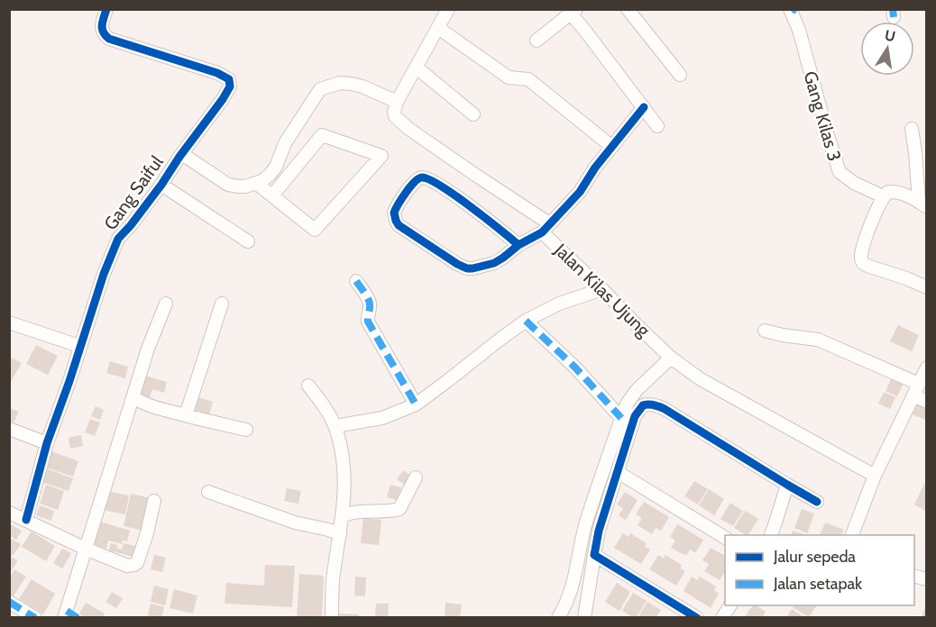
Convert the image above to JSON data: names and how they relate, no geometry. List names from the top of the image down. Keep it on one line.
{"streets":{"street":["Gang Kilas 3","Gang Saiful","Jalan Kilas Ujung"]},"legend":["Jalur sepeda","Jalan setapak"],"north":"top"}
